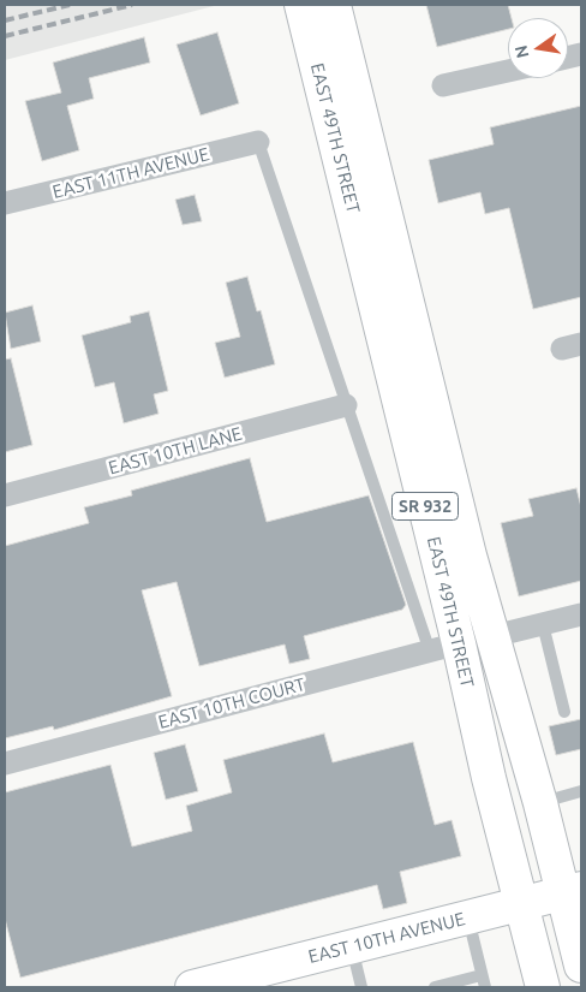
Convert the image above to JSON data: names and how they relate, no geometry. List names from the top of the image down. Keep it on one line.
{"streets":{"main road":["EAST 49TH STREET","SR 932","EAST 10TH AVENUE"],"street":["EAST 11TH AVENUE","EAST 10TH LANE","EAST 10TH COURT"]},"crossings":[["EAST 49TH STREET","EAST 10TH COURT"],["EAST 49TH STREET","EAST 10TH AVENUE"]],"north":"left"}
